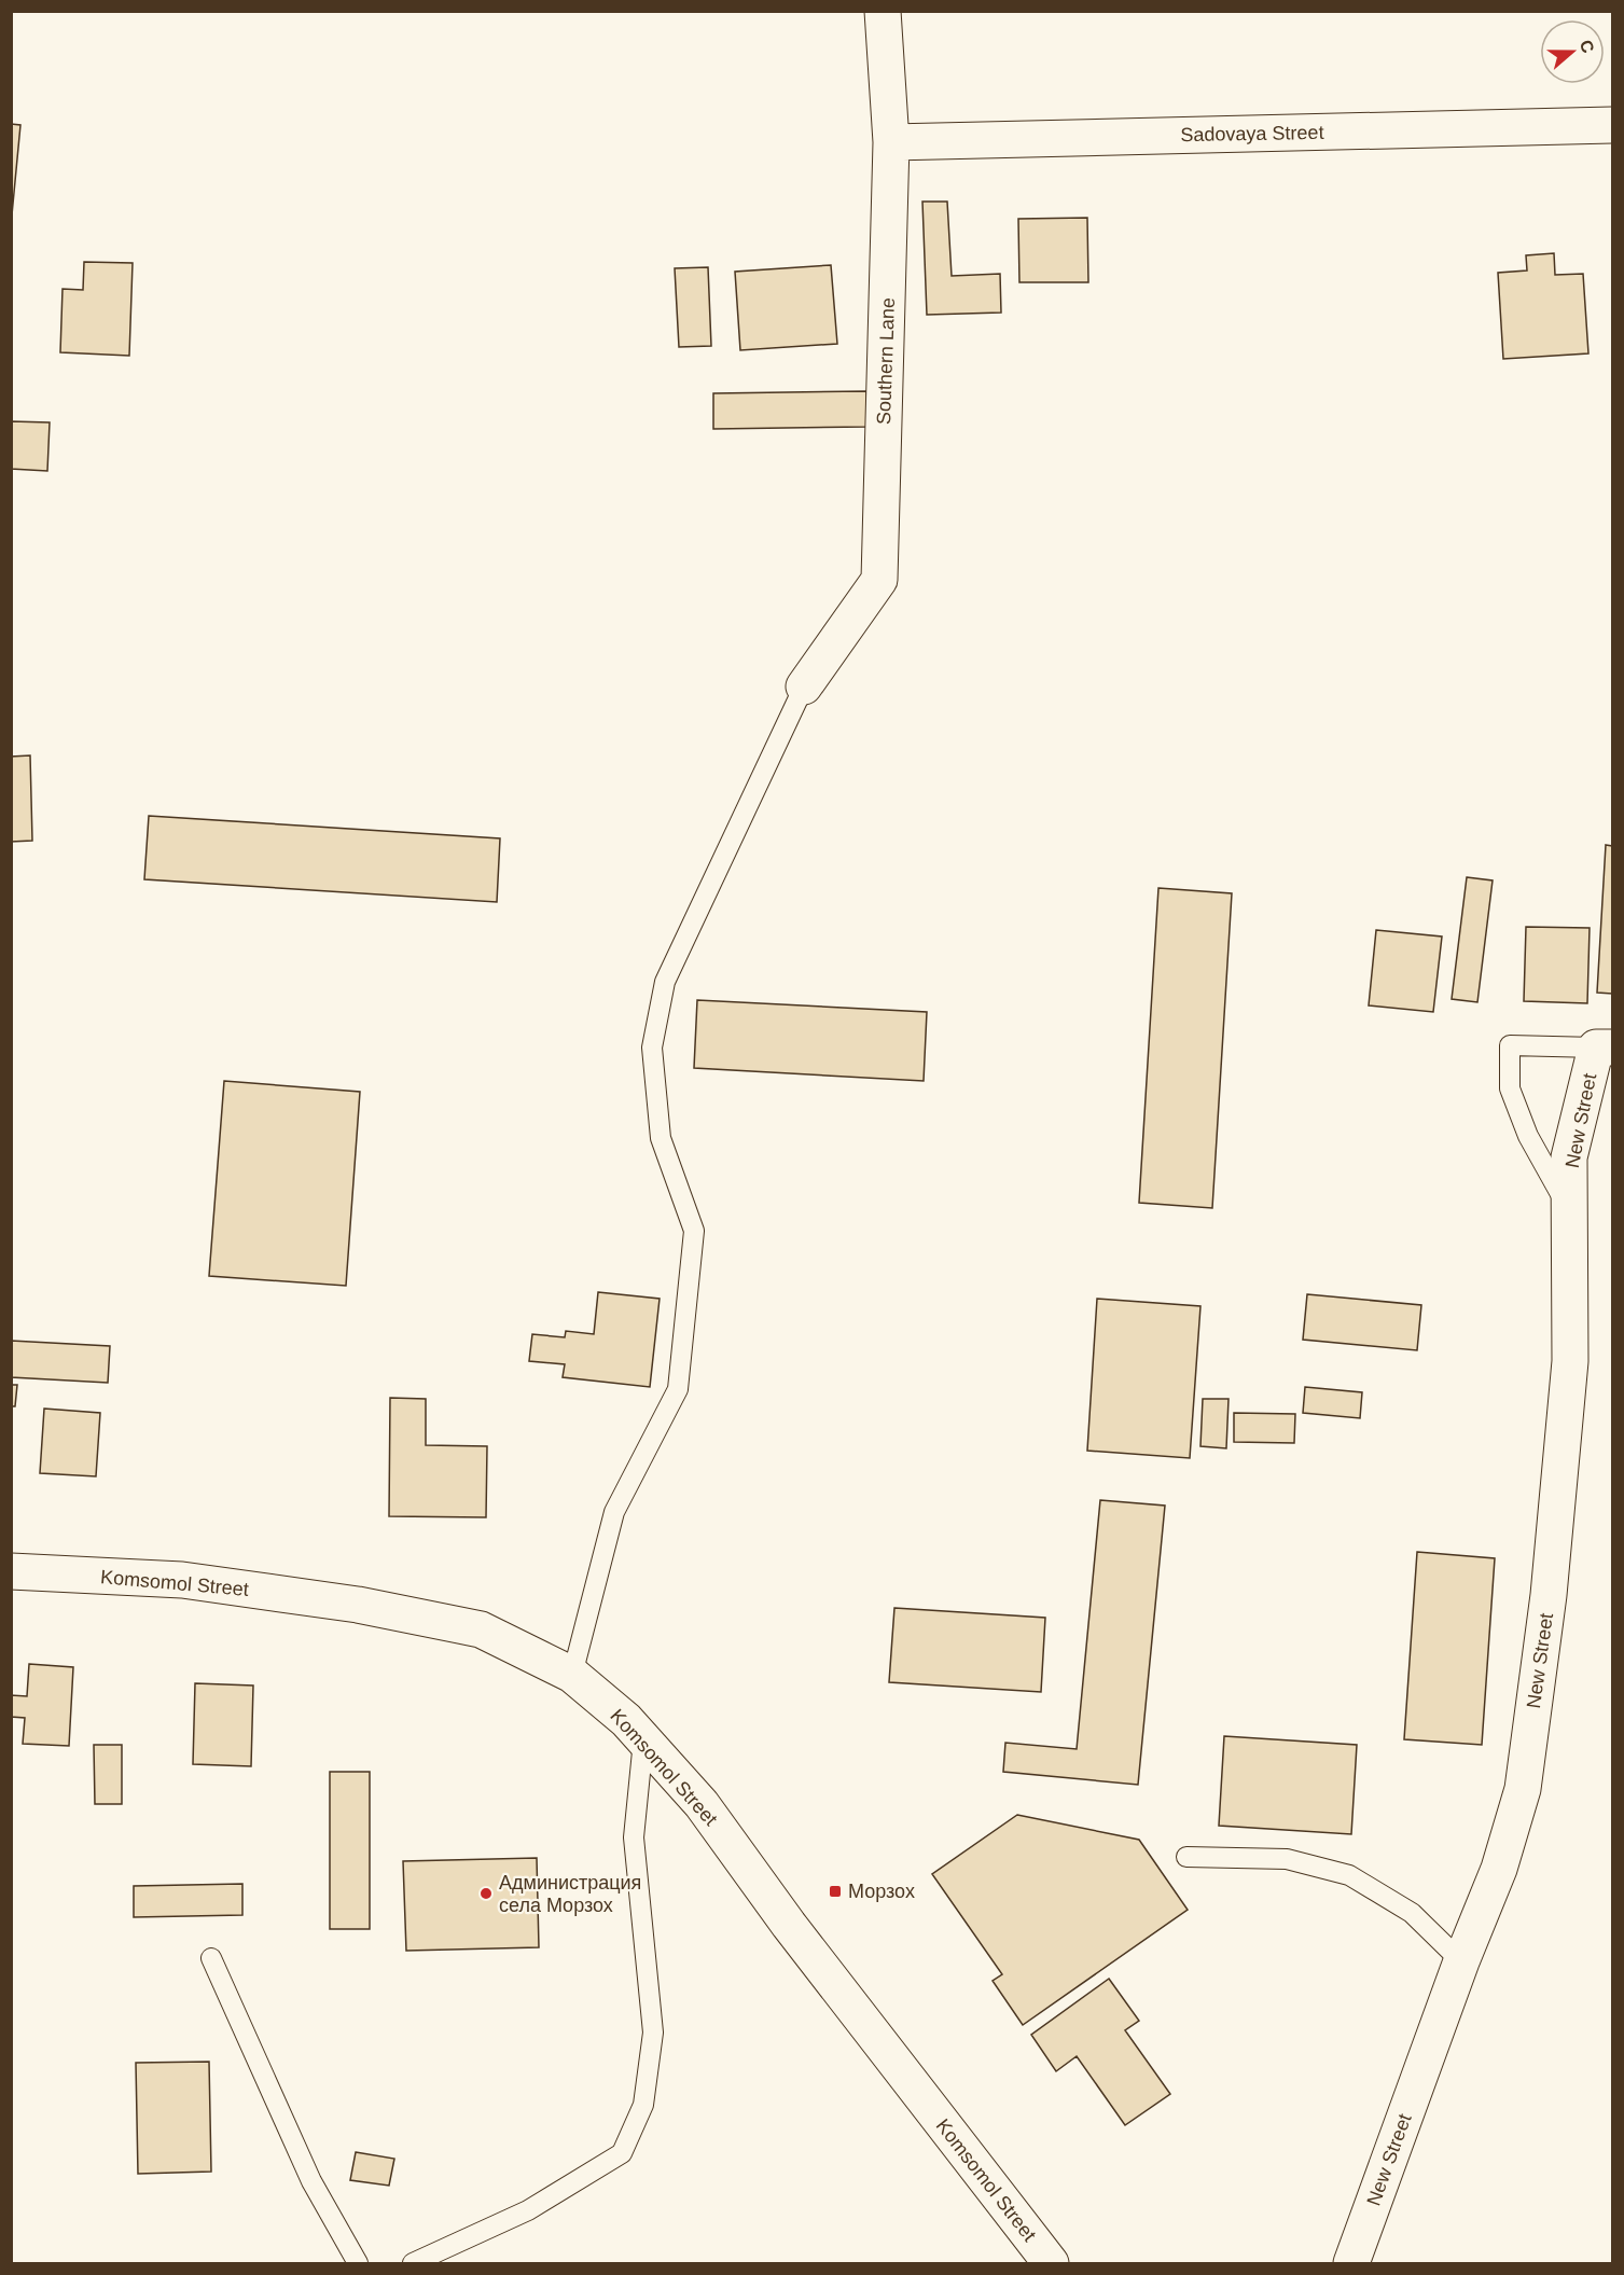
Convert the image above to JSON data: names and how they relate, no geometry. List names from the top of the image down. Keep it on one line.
{"streets":{"street":["Sadovaya Street","Southern Lane","New Street","Komsomol Street"]},"crossings":[["Sadovaya Street","Southern Lane"]],"places":{"transit":["Морзох"],"other":["Администрация села Морзох"]},"north":"right"}
